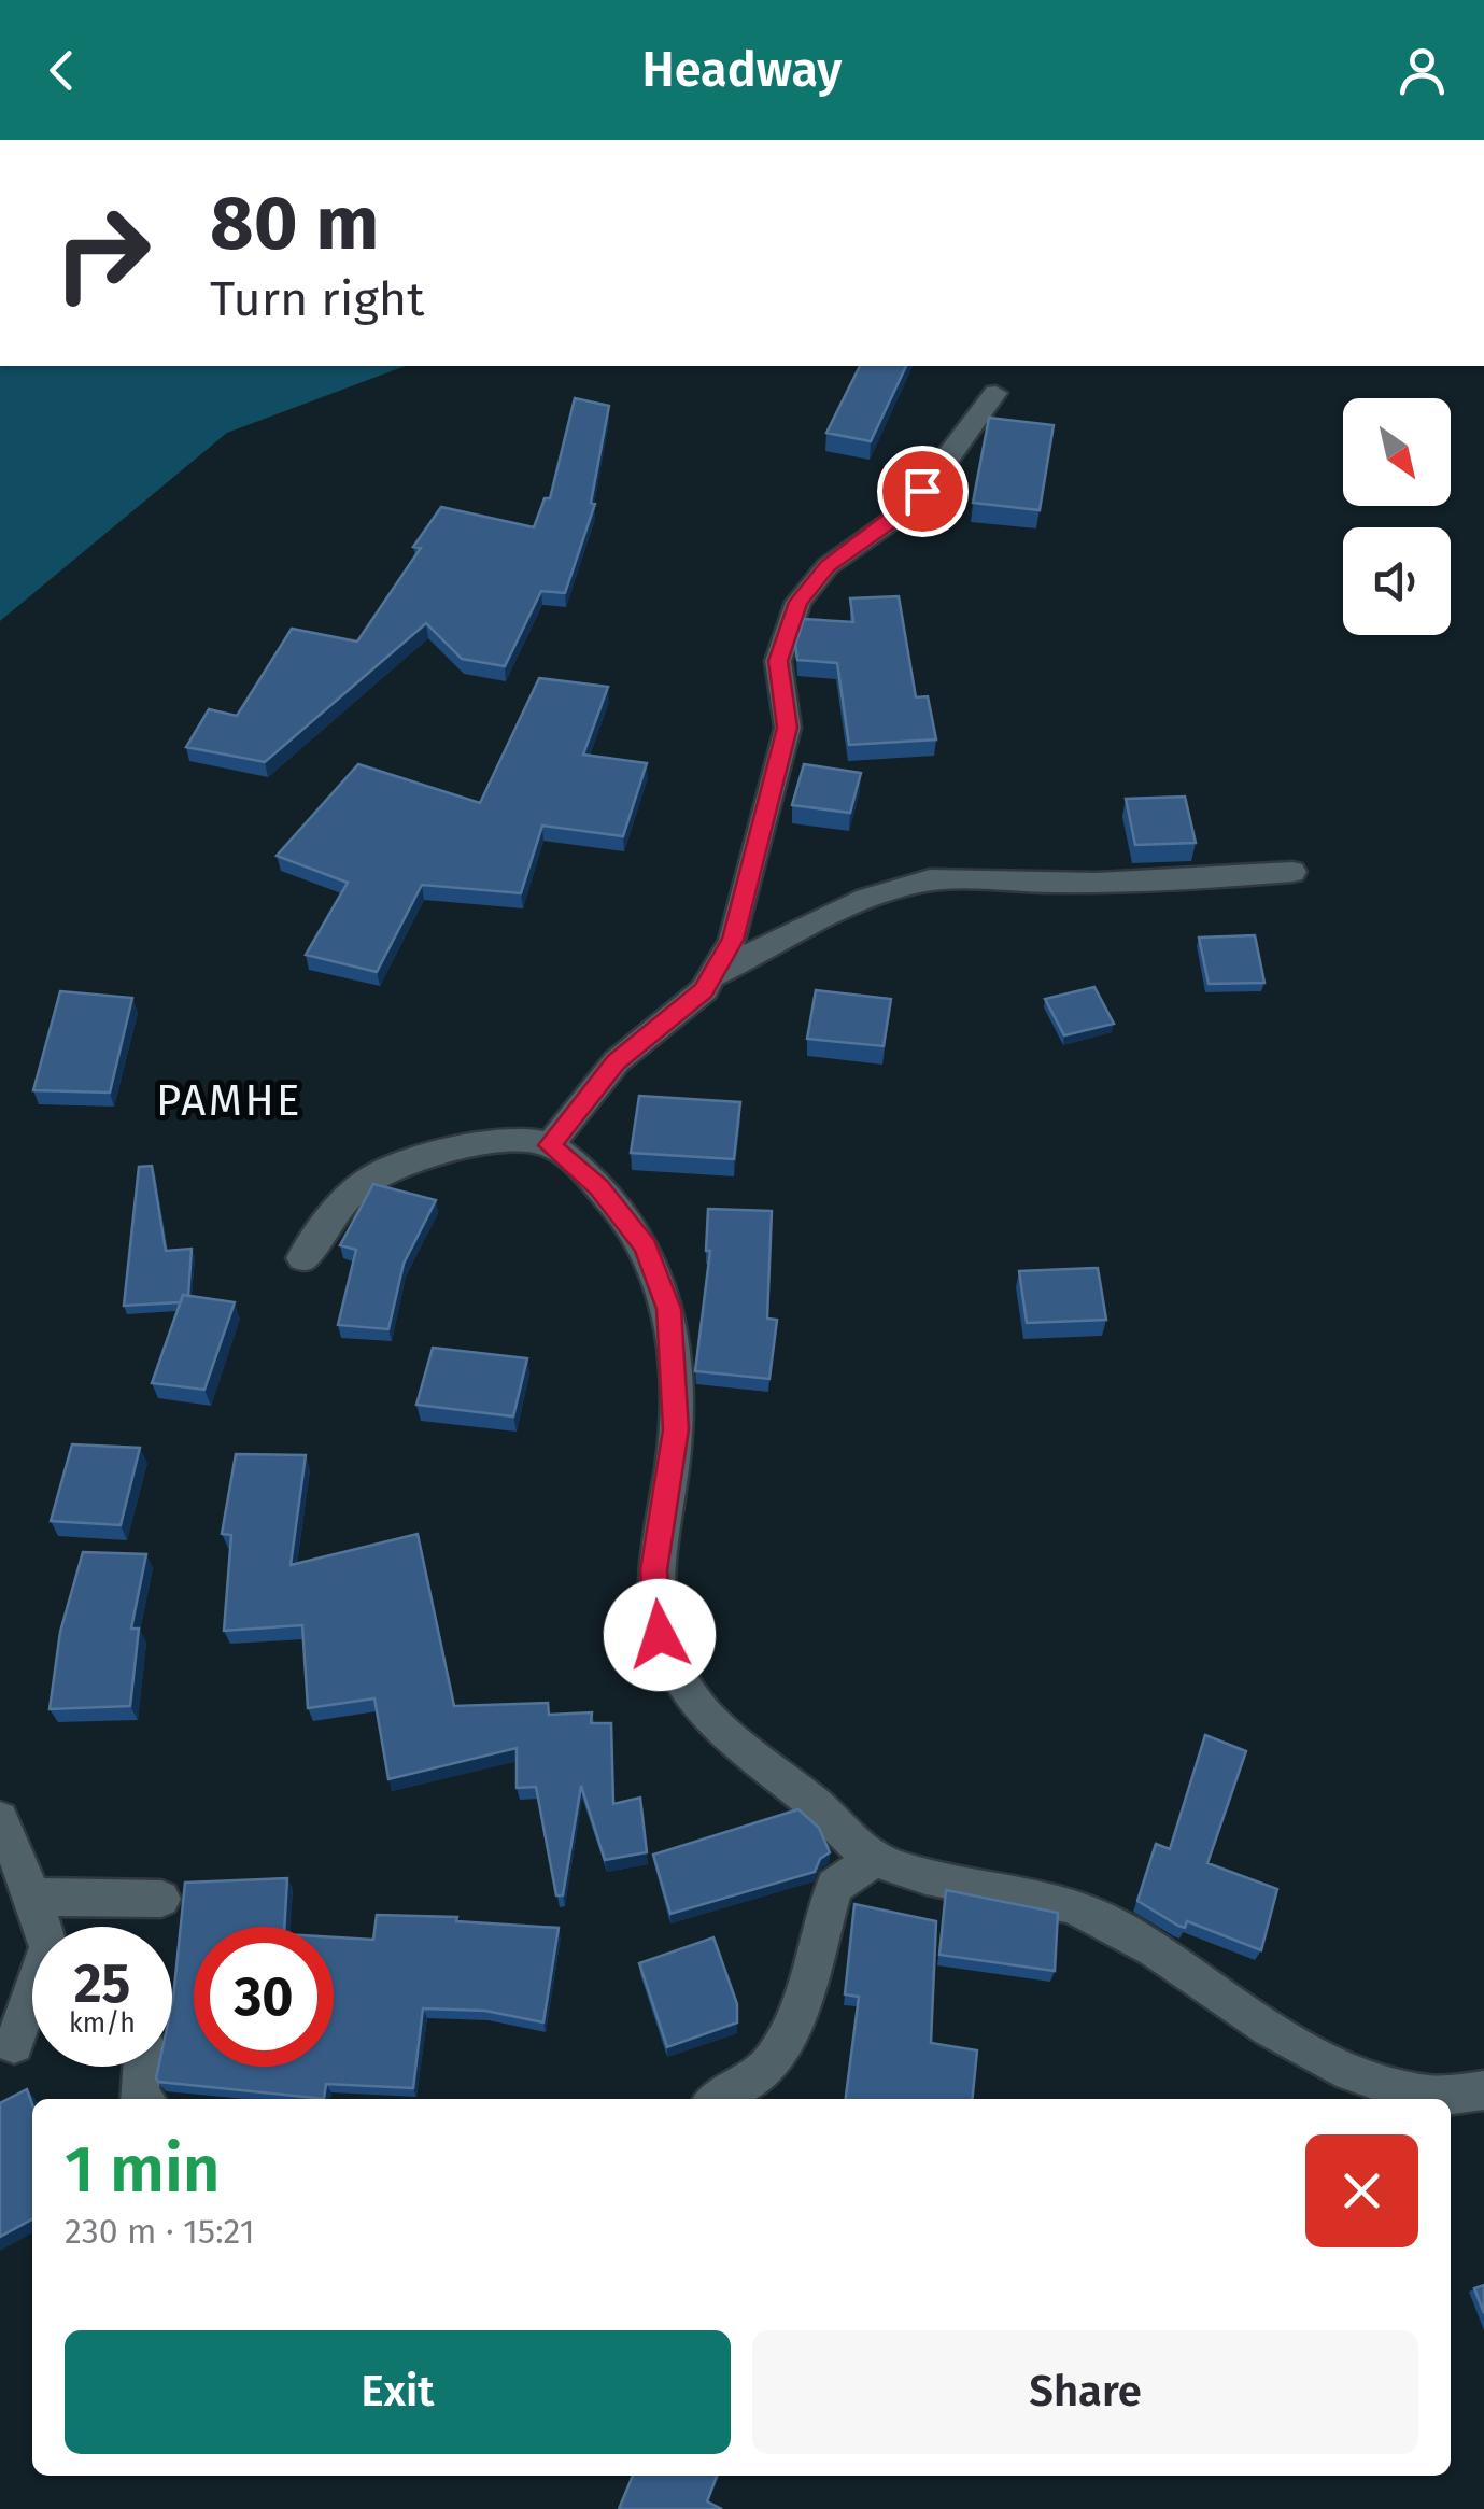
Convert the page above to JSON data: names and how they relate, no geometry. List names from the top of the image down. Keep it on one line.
{"districts":["РАМНЕ"],"north":"bottom right","page":{"header":"Headway","turn":["80 m","Turn right"],"speed":"25 km/h","limit":"30","heading":["1 min","230 m · 15:21"],"buttons":["Exit","Share"]}}
